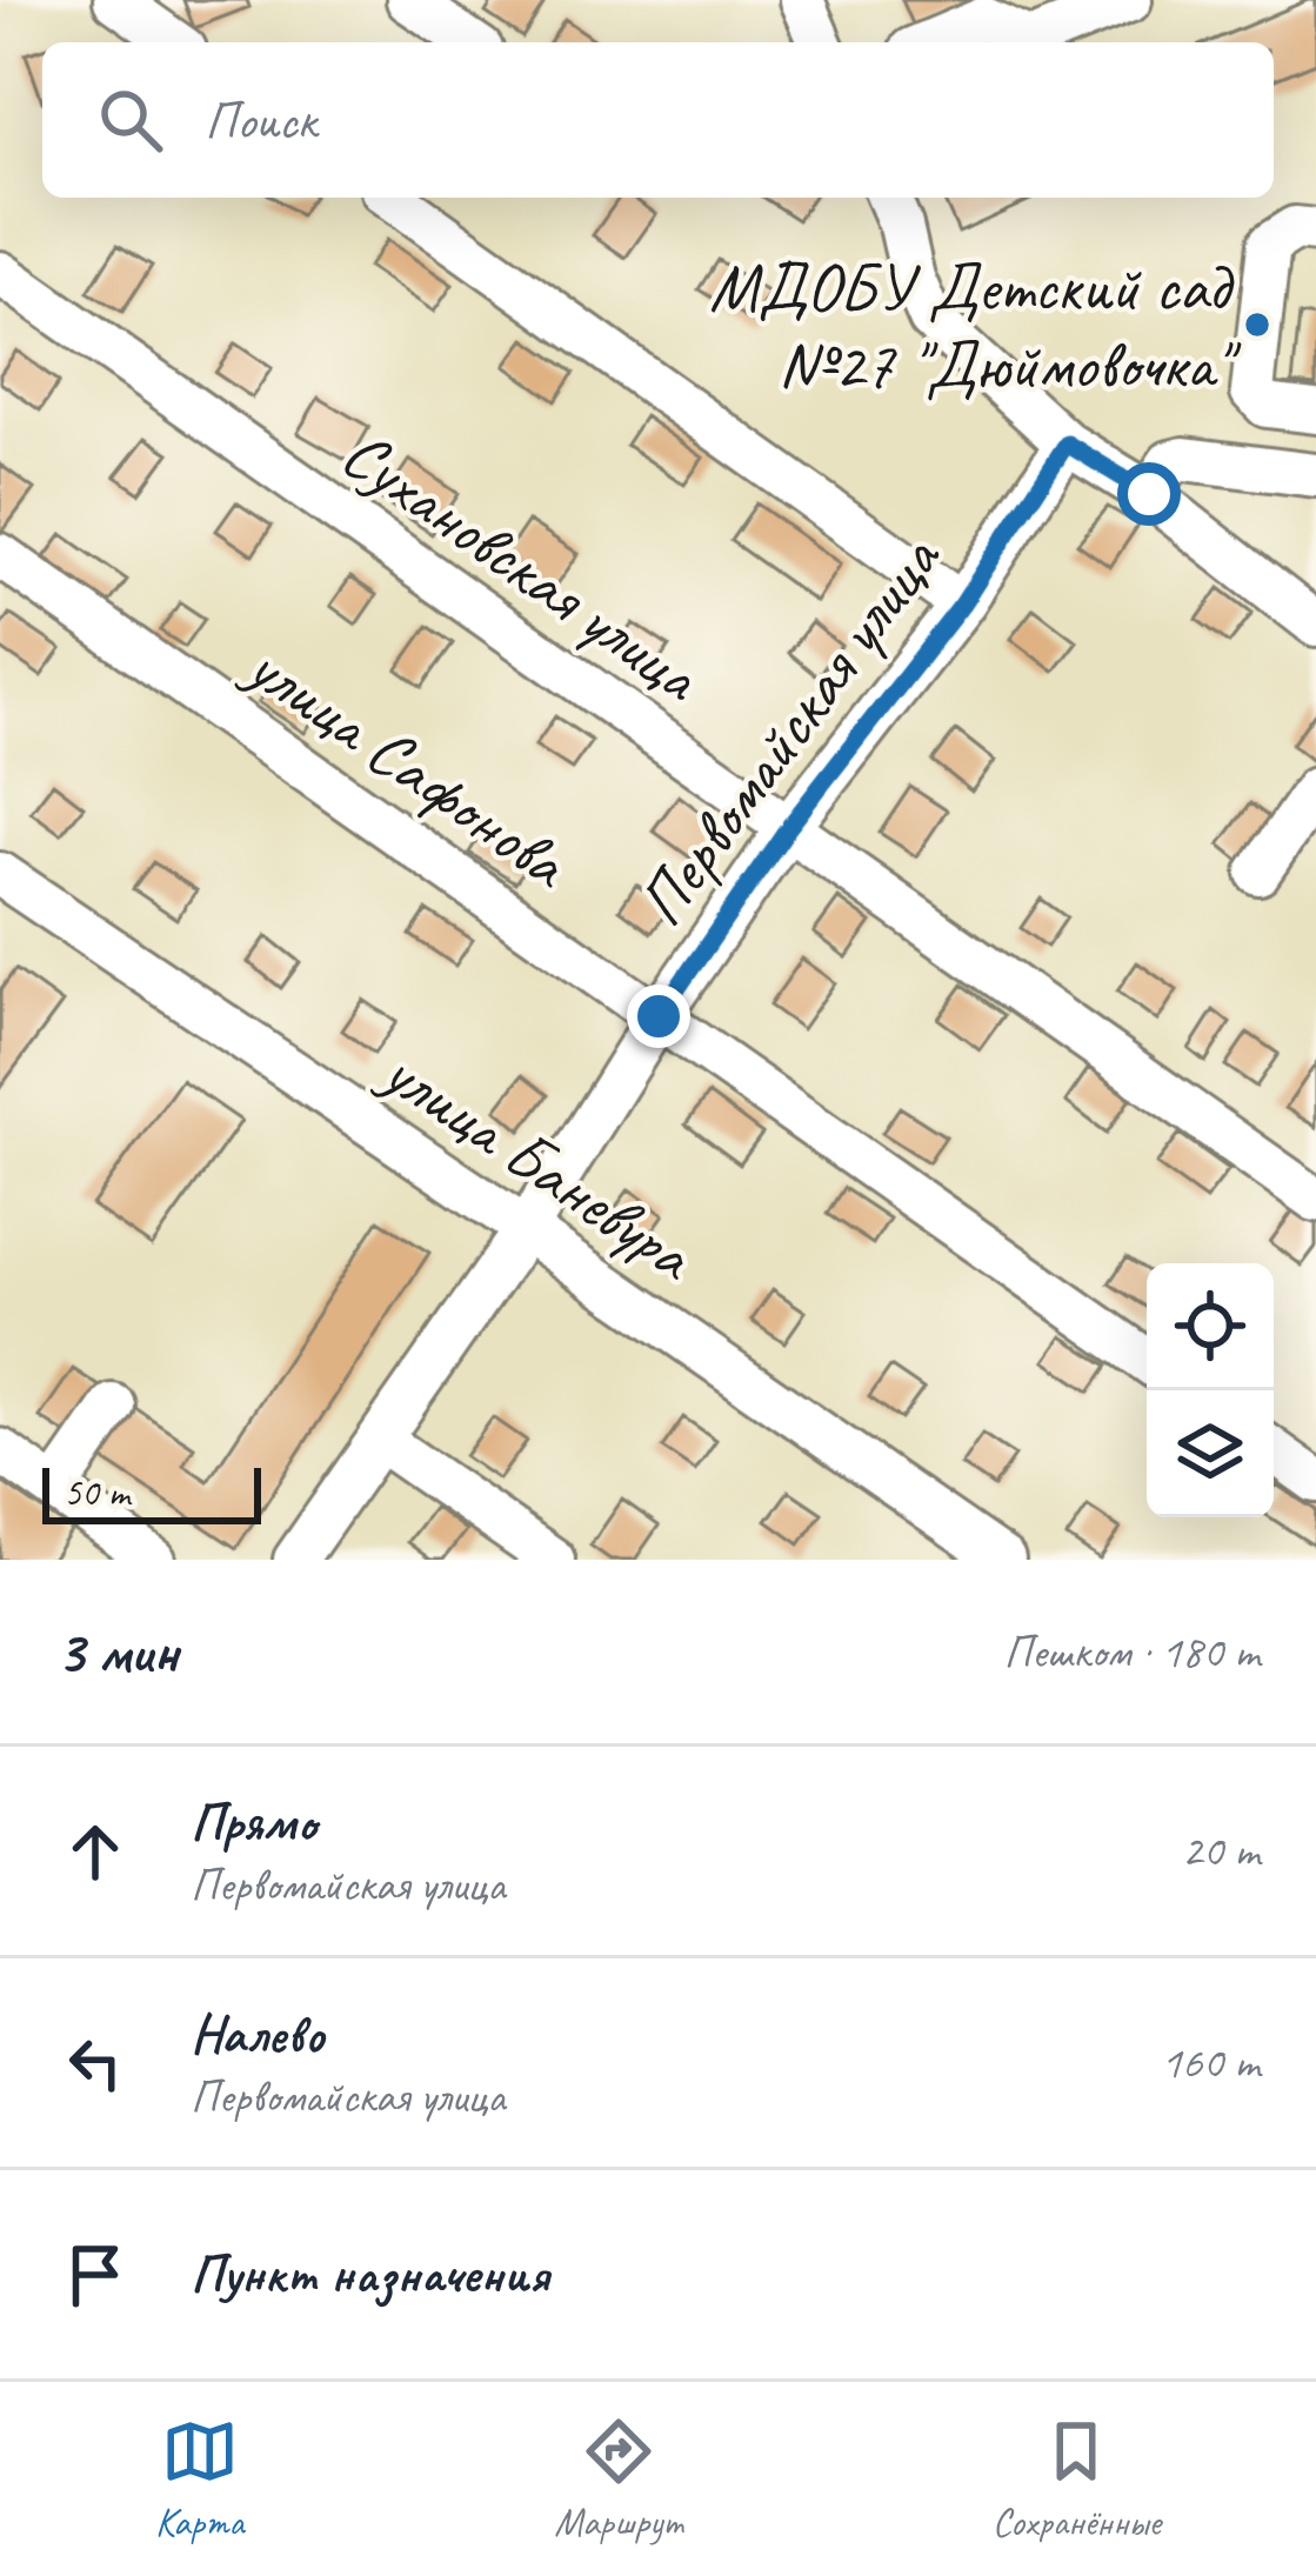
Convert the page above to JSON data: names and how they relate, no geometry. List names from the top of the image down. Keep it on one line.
{"streets":{"street":["Сухановская улица","Первомайская улица","улица Сафонова","улица Баневура"]},"crossings":[["Сухановская улица","Первомайская улица"],["Первомайская улица","улица Сафонова"],["Первомайская улица","улица Баневура"]],"places":["МДОБУ Детский сад №27 \"Дюймовочка\""],"scale_bar":"50 m","page":{"search":"Поиск","scale":"50 m","heading":["3 мин","Пешком · 180 m"],"list":[["Прямо","Первомайская улица","20 m"],["Налево","Первомайская улица","160 m"],"Пункт назначения"],"nav":["Карта","Маршрут","Сохранённые"]}}
